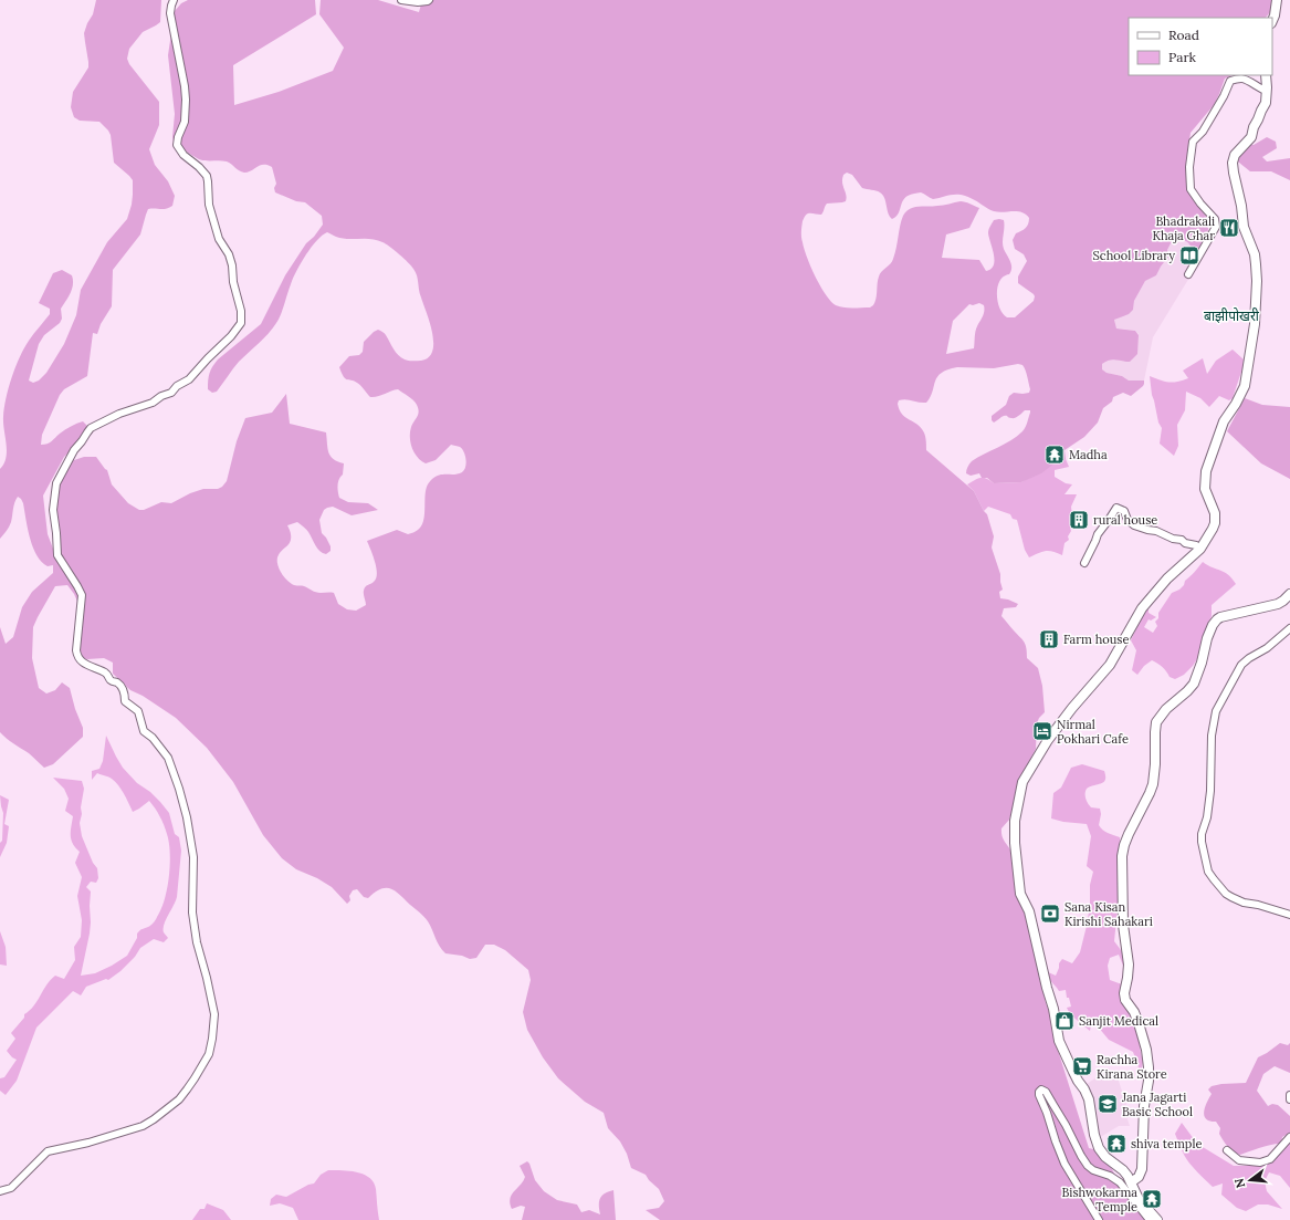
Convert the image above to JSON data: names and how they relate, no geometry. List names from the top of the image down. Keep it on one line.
{"districts":["बाझीपोखरी"],"places":{"restaurant":["Bhadrakali Khaja Ghar"],"library":["School Library"],"temple":["Madha","shiva temple","Bishwokarma Temple"],"building":["rural house","Farm house"],"hotel":["Nirmal Pokhari Cafe"],"bank":["Sana Kisan Kirishi Sahakari"],"shop":["Sanjit Medical"],"supermarket":["Rachha Kirana Store"],"school or university":["Jana Jagarti Basic School"]},"legend":["Road","Park"],"north":"left"}
